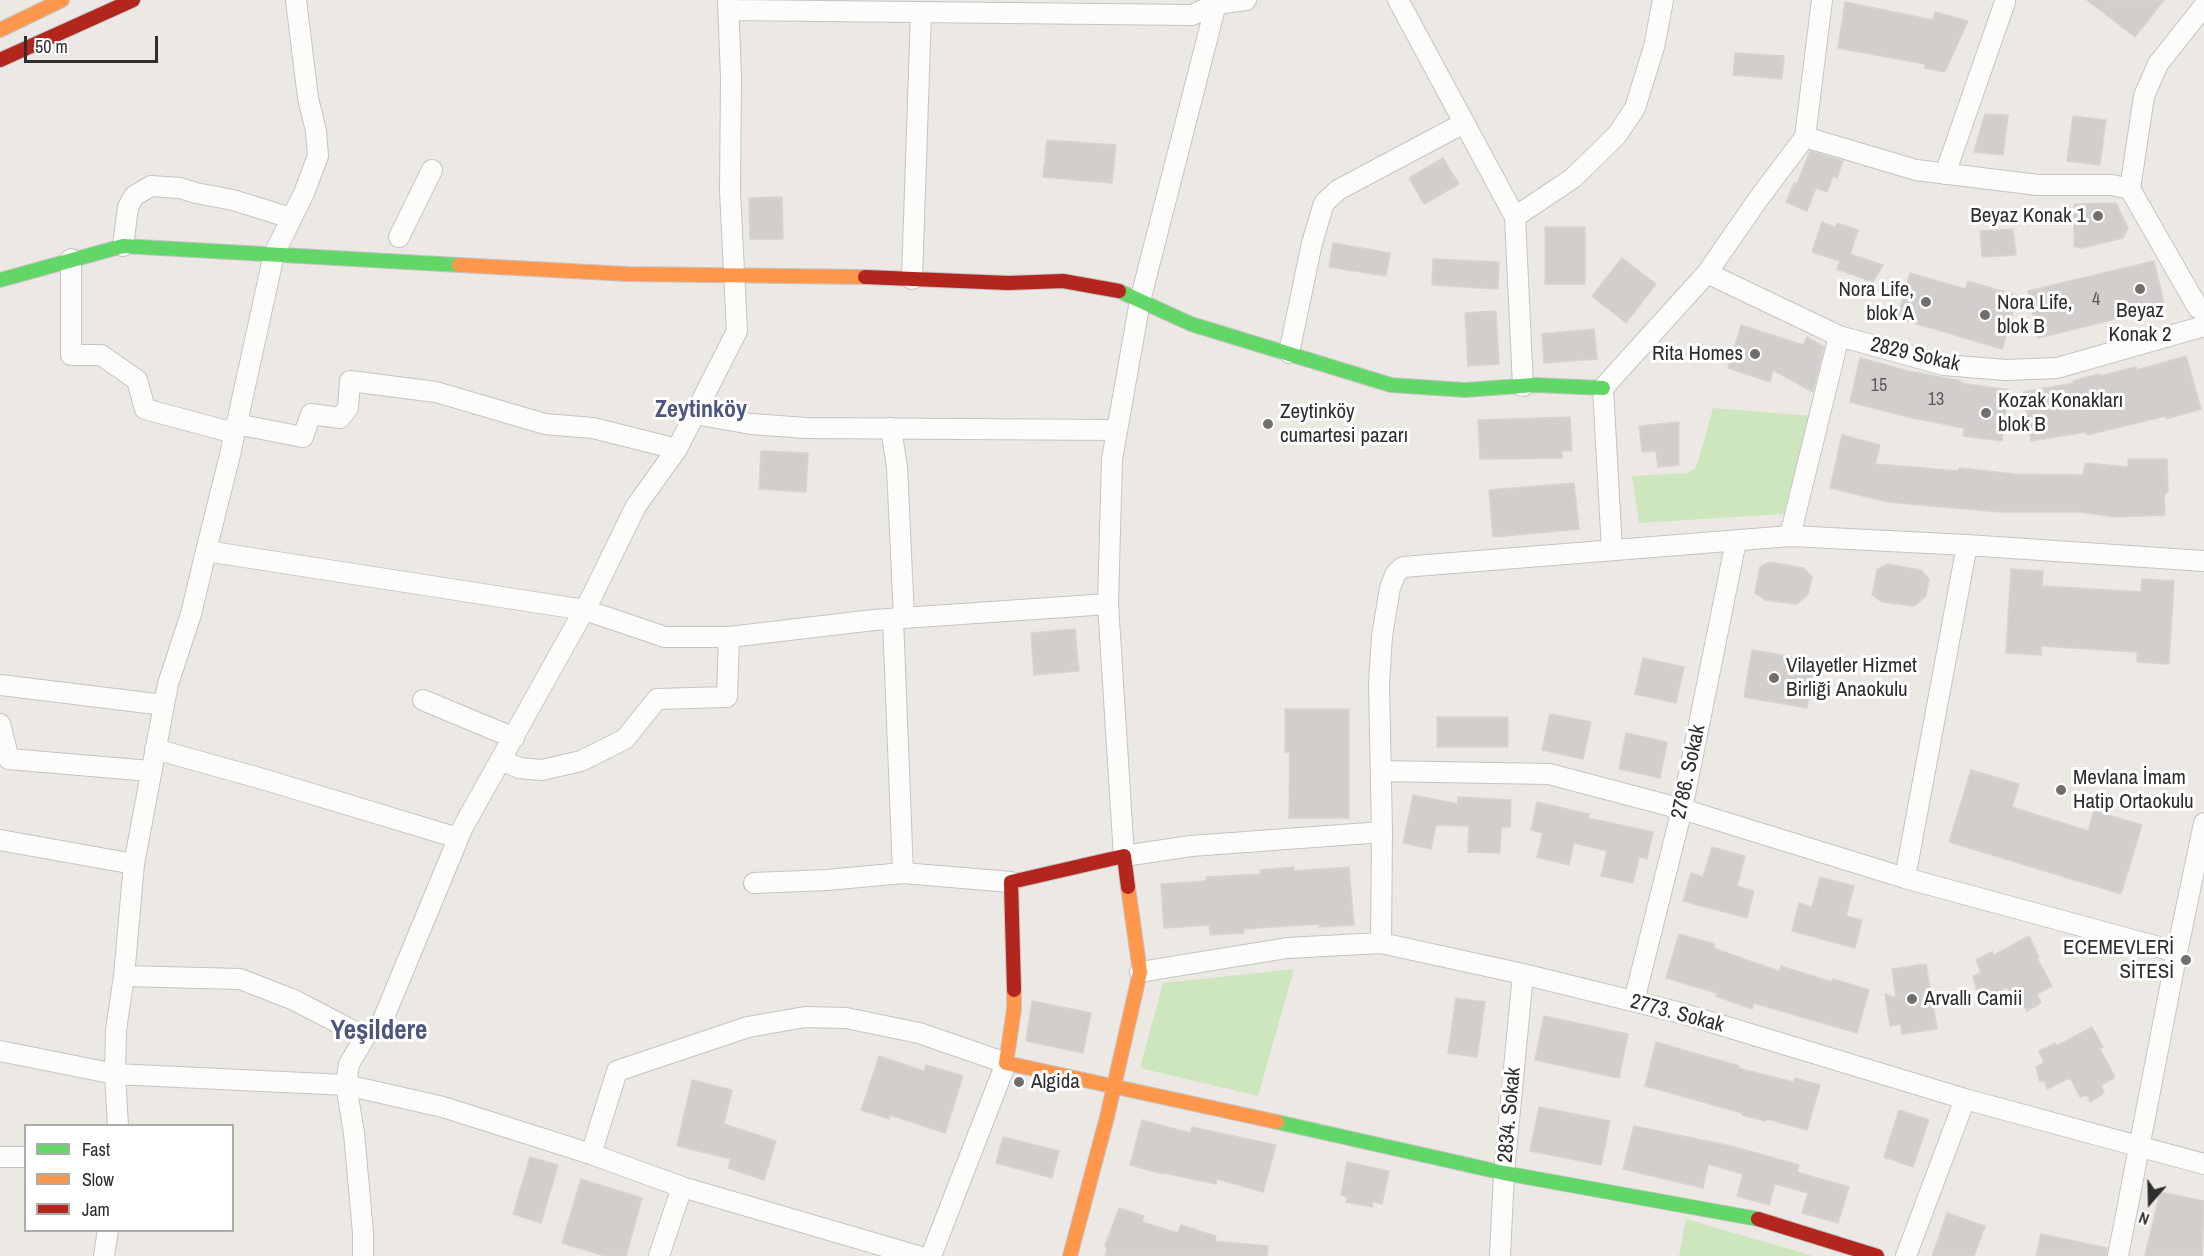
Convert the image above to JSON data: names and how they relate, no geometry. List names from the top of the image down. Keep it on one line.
{"streets":{"street":["2829 Sokak","2786. Sokak","2773. Sokak","2834. Sokak"]},"crossings":[["2786. Sokak","2773. Sokak"],["2773. Sokak","2834. Sokak"]],"districts":["Zeytinköy","Yeşildere"],"places":["Beyaz Konak 1","Beyaz Konak 2","Nora Life, blok A","Nora Life, blok B","Rita Homes","Kozak Konakları blok B","Zeytinköy cumartesi pazarı","Vilayetler Hizmet Birliği Anaokulu","Mevlana İmam Hatip Ortaokulu","ECEMEVLERİ SİTESİ","Arvallı Camii","Algida"],"house_numbers":["4","15","13"],"legend":["Fast","Slow","Jam"],"scale_bar":"50 m","north":"bottom"}
